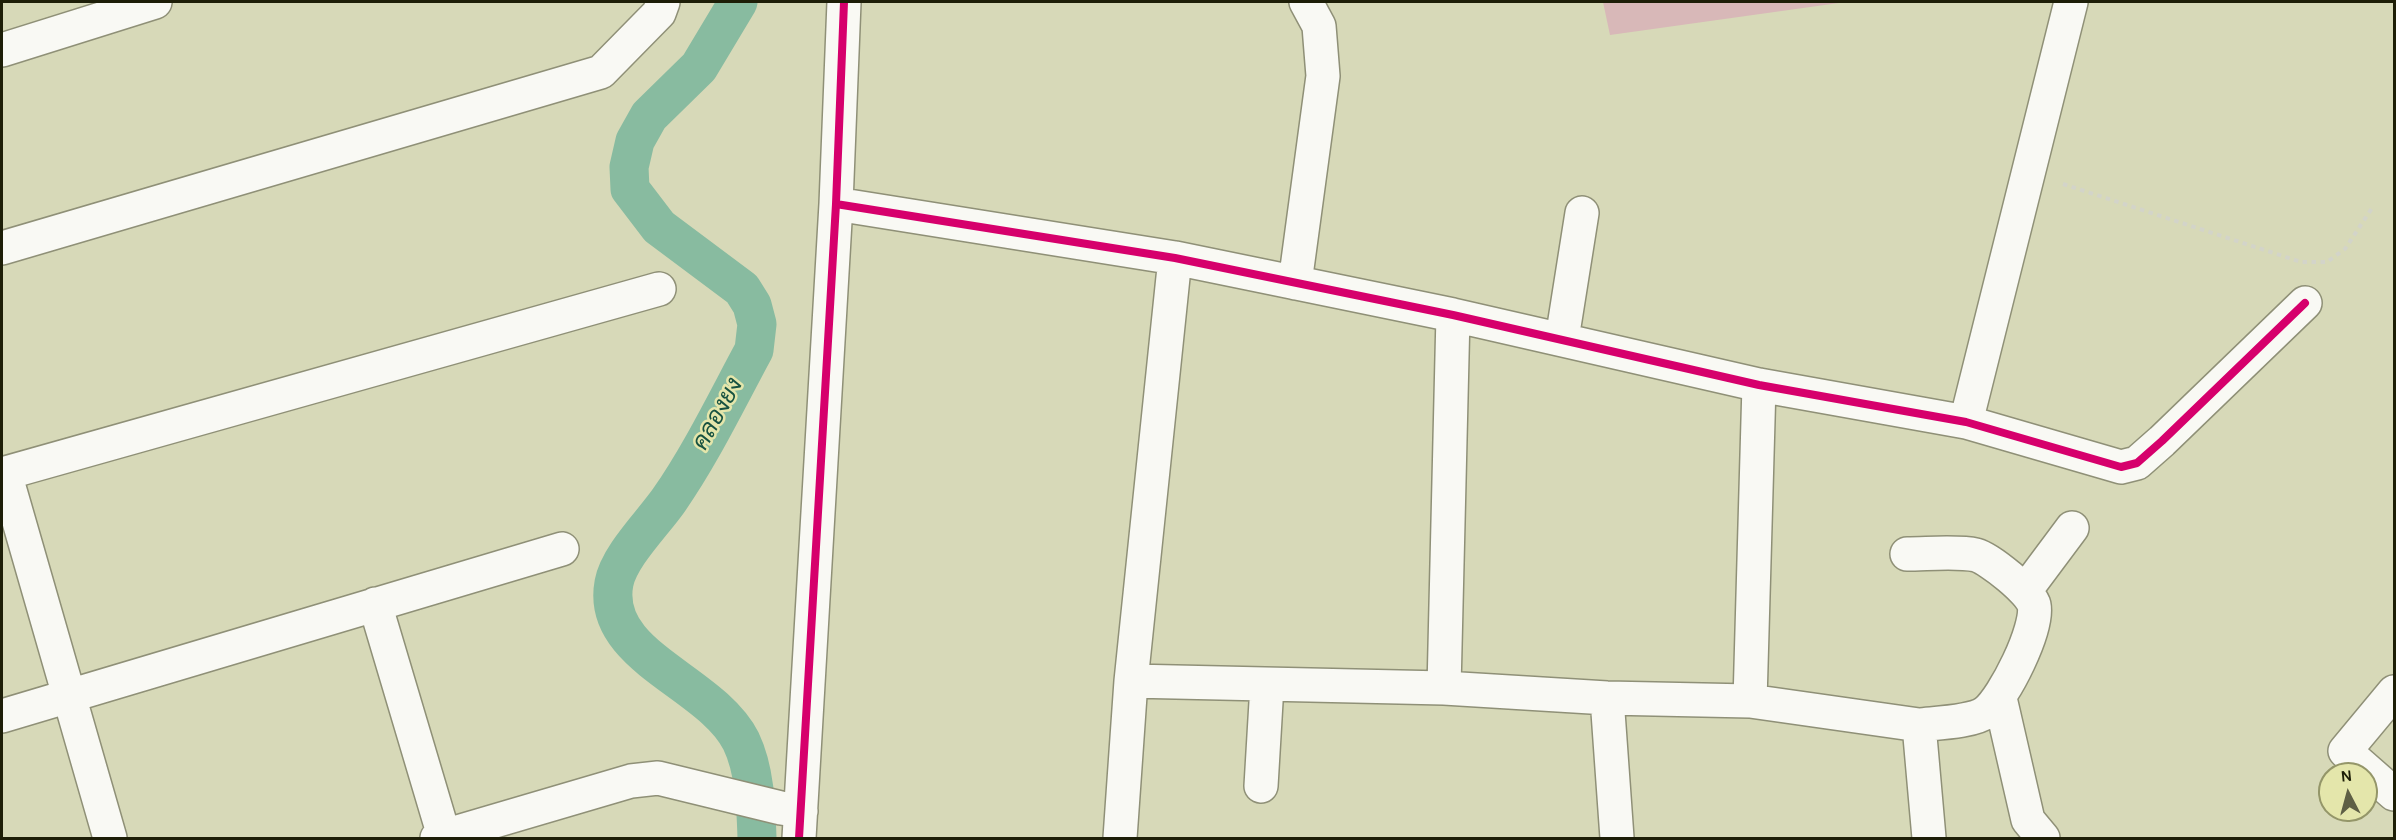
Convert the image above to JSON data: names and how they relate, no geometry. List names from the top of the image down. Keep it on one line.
{"water":["คลองยง"],"north":"top"}
